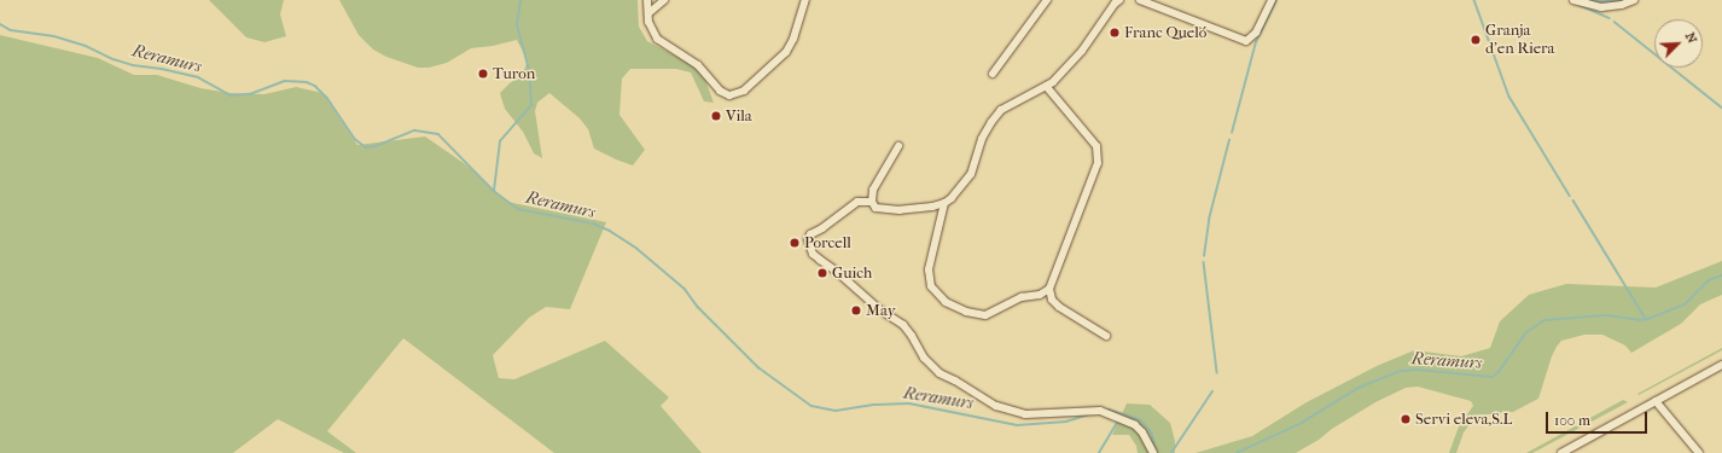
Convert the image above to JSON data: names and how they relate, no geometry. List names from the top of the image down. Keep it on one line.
{"water":["Reramurs"],"places":["Franc Queló","Granja d'en Riera","Turon","Vila","Porcell","Guich","May","Servi eleva,S.L"],"scale_bar":"100 m","north":"top right"}
